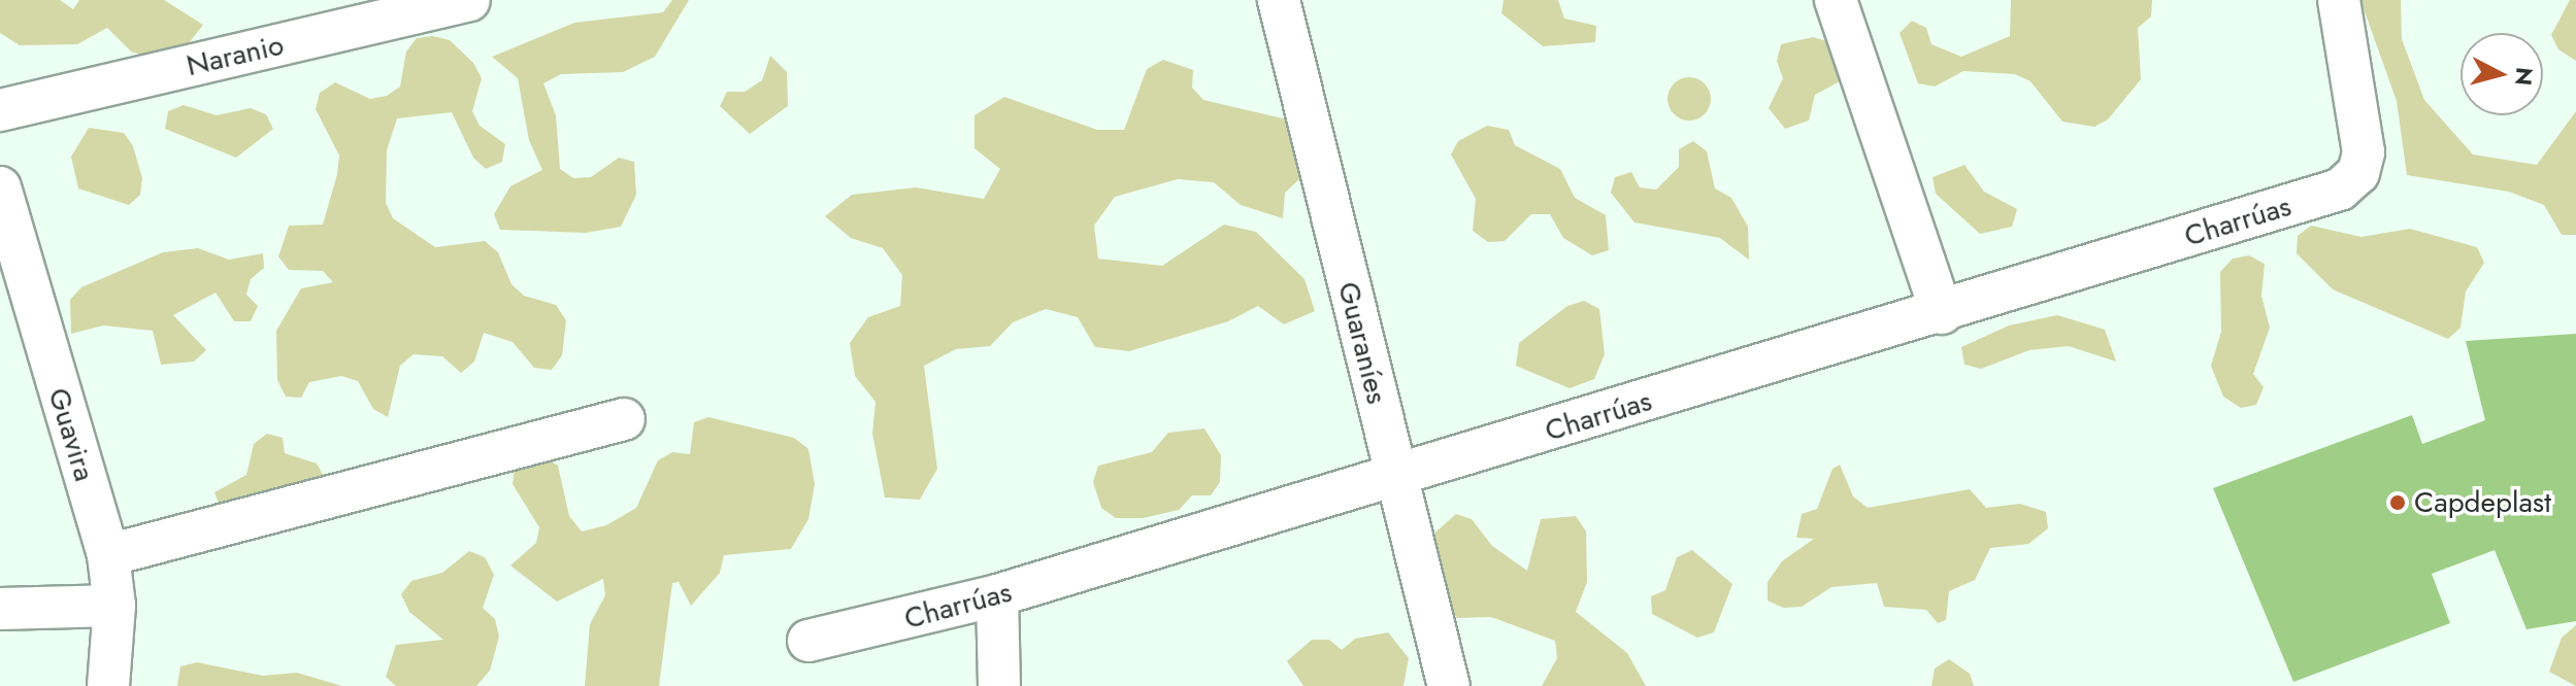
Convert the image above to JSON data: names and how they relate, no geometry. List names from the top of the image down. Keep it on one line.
{"streets":{"street":["Naranio","Charrúas","Guaraníes","Guavira"]},"crossings":[["Charrúas","Guaraníes"]],"places":["Capdeplast"],"north":"right"}
